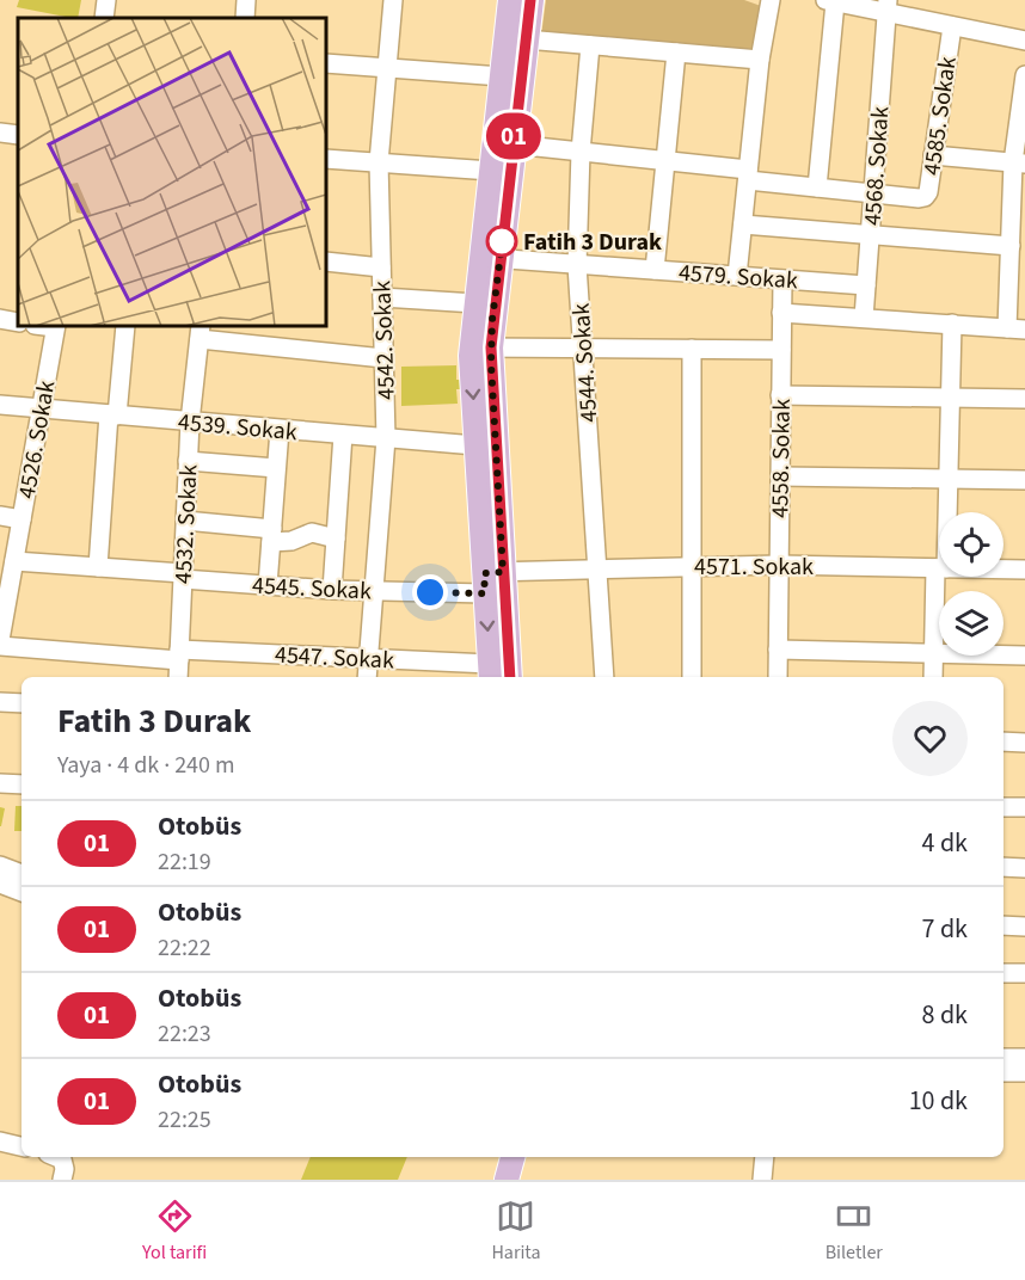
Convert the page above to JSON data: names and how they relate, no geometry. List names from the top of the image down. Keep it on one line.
{"streets":{"street":["4585. Sokak","4568. Sokak","4579. Sokak","4542. Sokak","4544. Sokak","4539. Sokak","4526. Sokak","4558. Sokak","4532. Sokak","4571. Sokak","4545. Sokak","4547. Sokak"]},"crossings":[["4585. Sokak","4568. Sokak"],["4585. Sokak","4544. Sokak"],["4568. Sokak","4579. Sokak"],["4579. Sokak","4544. Sokak"],["4579. Sokak","4558. Sokak"],["4542. Sokak","4539. Sokak"],["4542. Sokak","4545. Sokak"],["4542. Sokak","4547. Sokak"],["4544. Sokak","4571. Sokak"],["4539. Sokak","4526. Sokak"],["4539. Sokak","4532. Sokak"],["4526. Sokak","4545. Sokak"],["4558. Sokak","4571. Sokak"],["4532. Sokak","4545. Sokak"],["4532. Sokak","4547. Sokak"],["4571. Sokak","4545. Sokak"]],"places":["Fatih 3 Durak"],"lines":["bus line 01"],"page":{"on_map":"01","heading":["Fatih 3 Durak","Yaya · 4 dk · 240 m"],"list":[{"mark":"01","name":"Otobüs","note":"22:19","value":"4 dk"},{"mark":"01","name":"Otobüs","note":"22:22","value":"7 dk"},{"mark":"01","name":"Otobüs","note":"22:23","value":"8 dk"},{"mark":"01","name":"Otobüs","note":"22:25","value":"10 dk"}],"tabs":["Yol tarifi","Harita","Biletler"]}}
